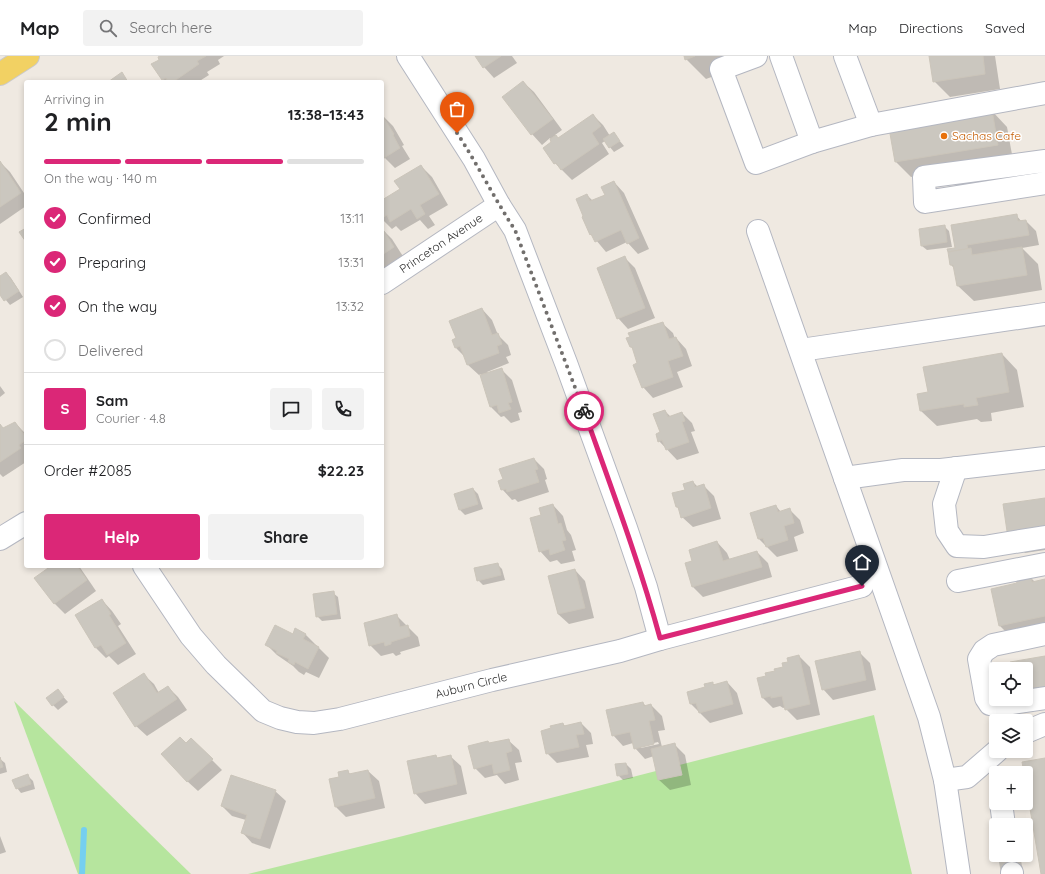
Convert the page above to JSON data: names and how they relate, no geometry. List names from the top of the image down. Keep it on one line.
{"streets":{"street":["Princeton Avenue","Auburn Circle"]},"places":["Sachas Cafe"],"page":{"header":"Map","search":"Search here","nav":["Map","Directions","Saved"],"heading":["2 min","Arriving in","13:38–13:43"],"panel":["Sam","Courier · 4.8","Order #2085","$22.23"],"bar":"On the way · 140 m","list":[["Confirmed","13:11"],["Preparing","13:31"],["On the way","13:32"],"Delivered"],"round":"S","buttons":["Help","Share"],"map_buttons":["+","−"]}}
